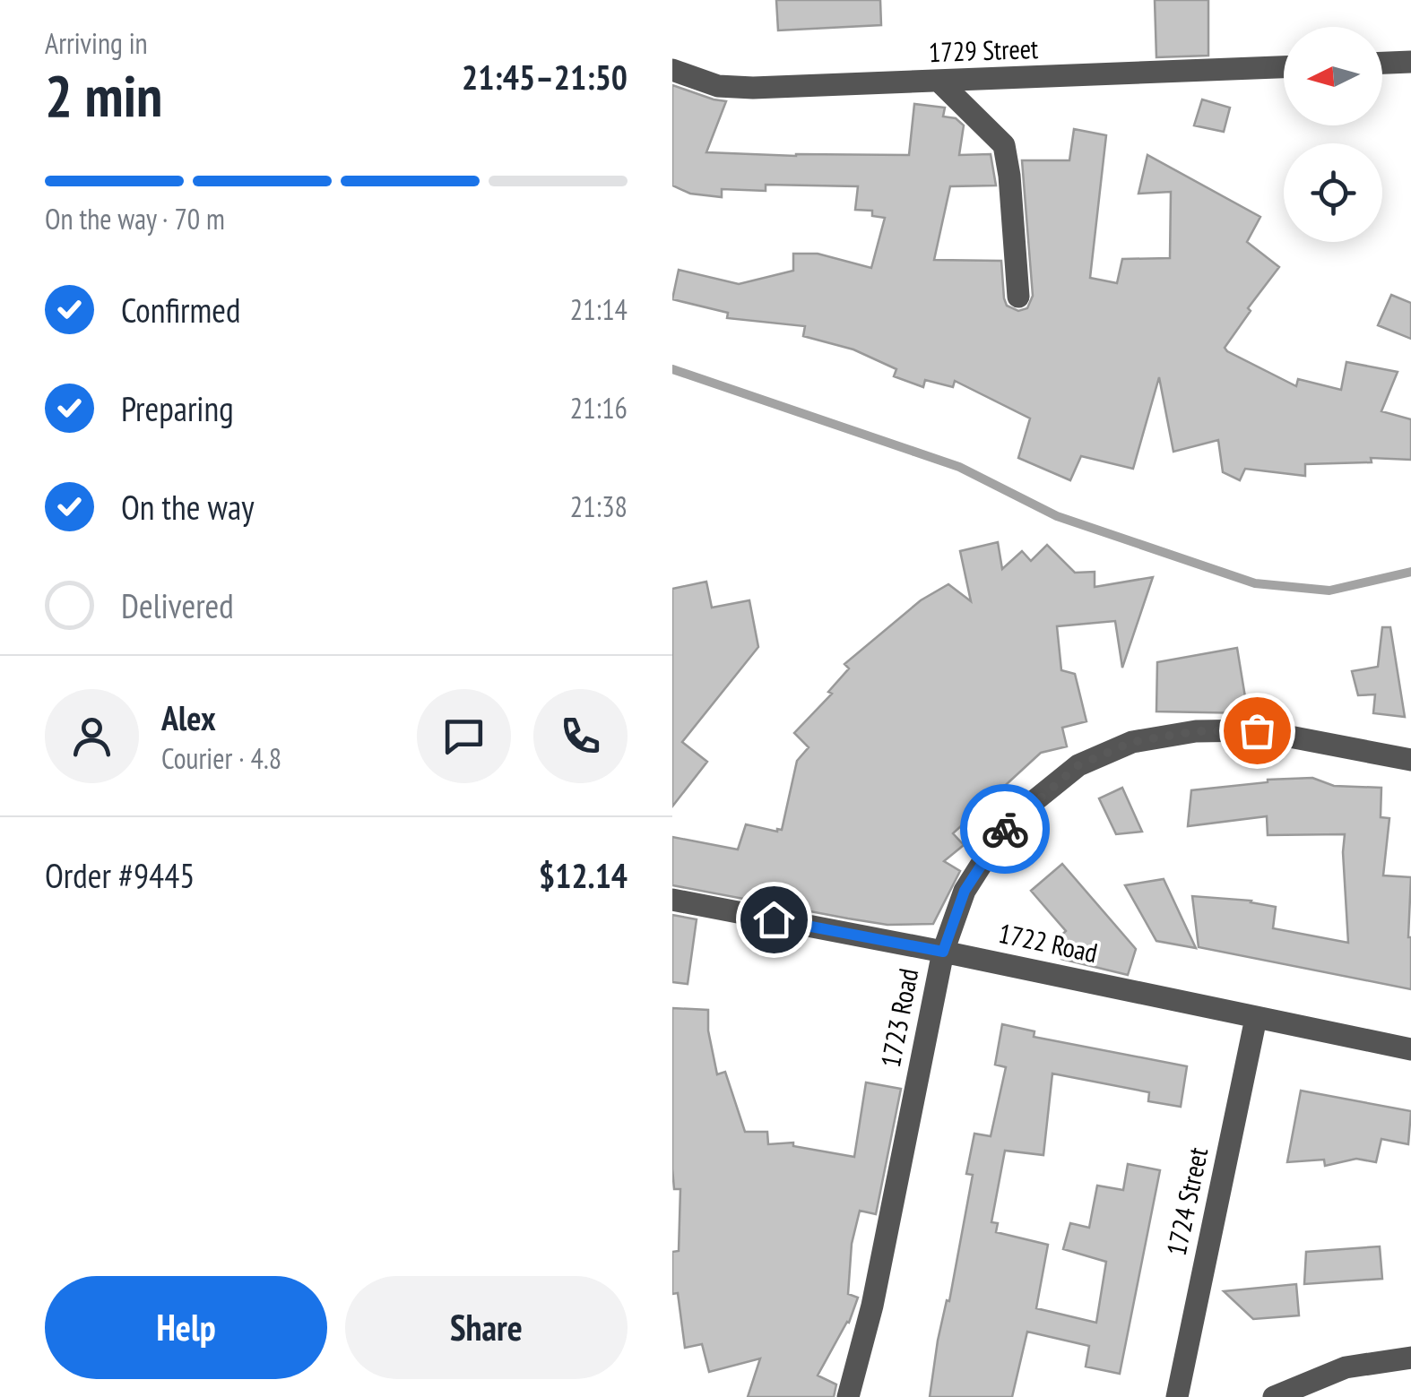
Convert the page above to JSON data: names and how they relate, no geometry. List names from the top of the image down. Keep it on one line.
{"streets":{"street":["1729 Street","1722 Road","1723 Road","1724 Street"]},"crossings":[["1722 Road","1723 Road"],["1722 Road","1724 Street"]],"north":"left","page":{"heading":["2 min","Arriving in","21:45–21:50"],"panel":["Alex","Courier · 4.8","Order #9445","$12.14"],"bar":"On the way · 70 m","list":[["Confirmed","21:14"],["Preparing","21:16"],["On the way","21:38"],"Delivered"],"buttons":["Help","Share"]}}
